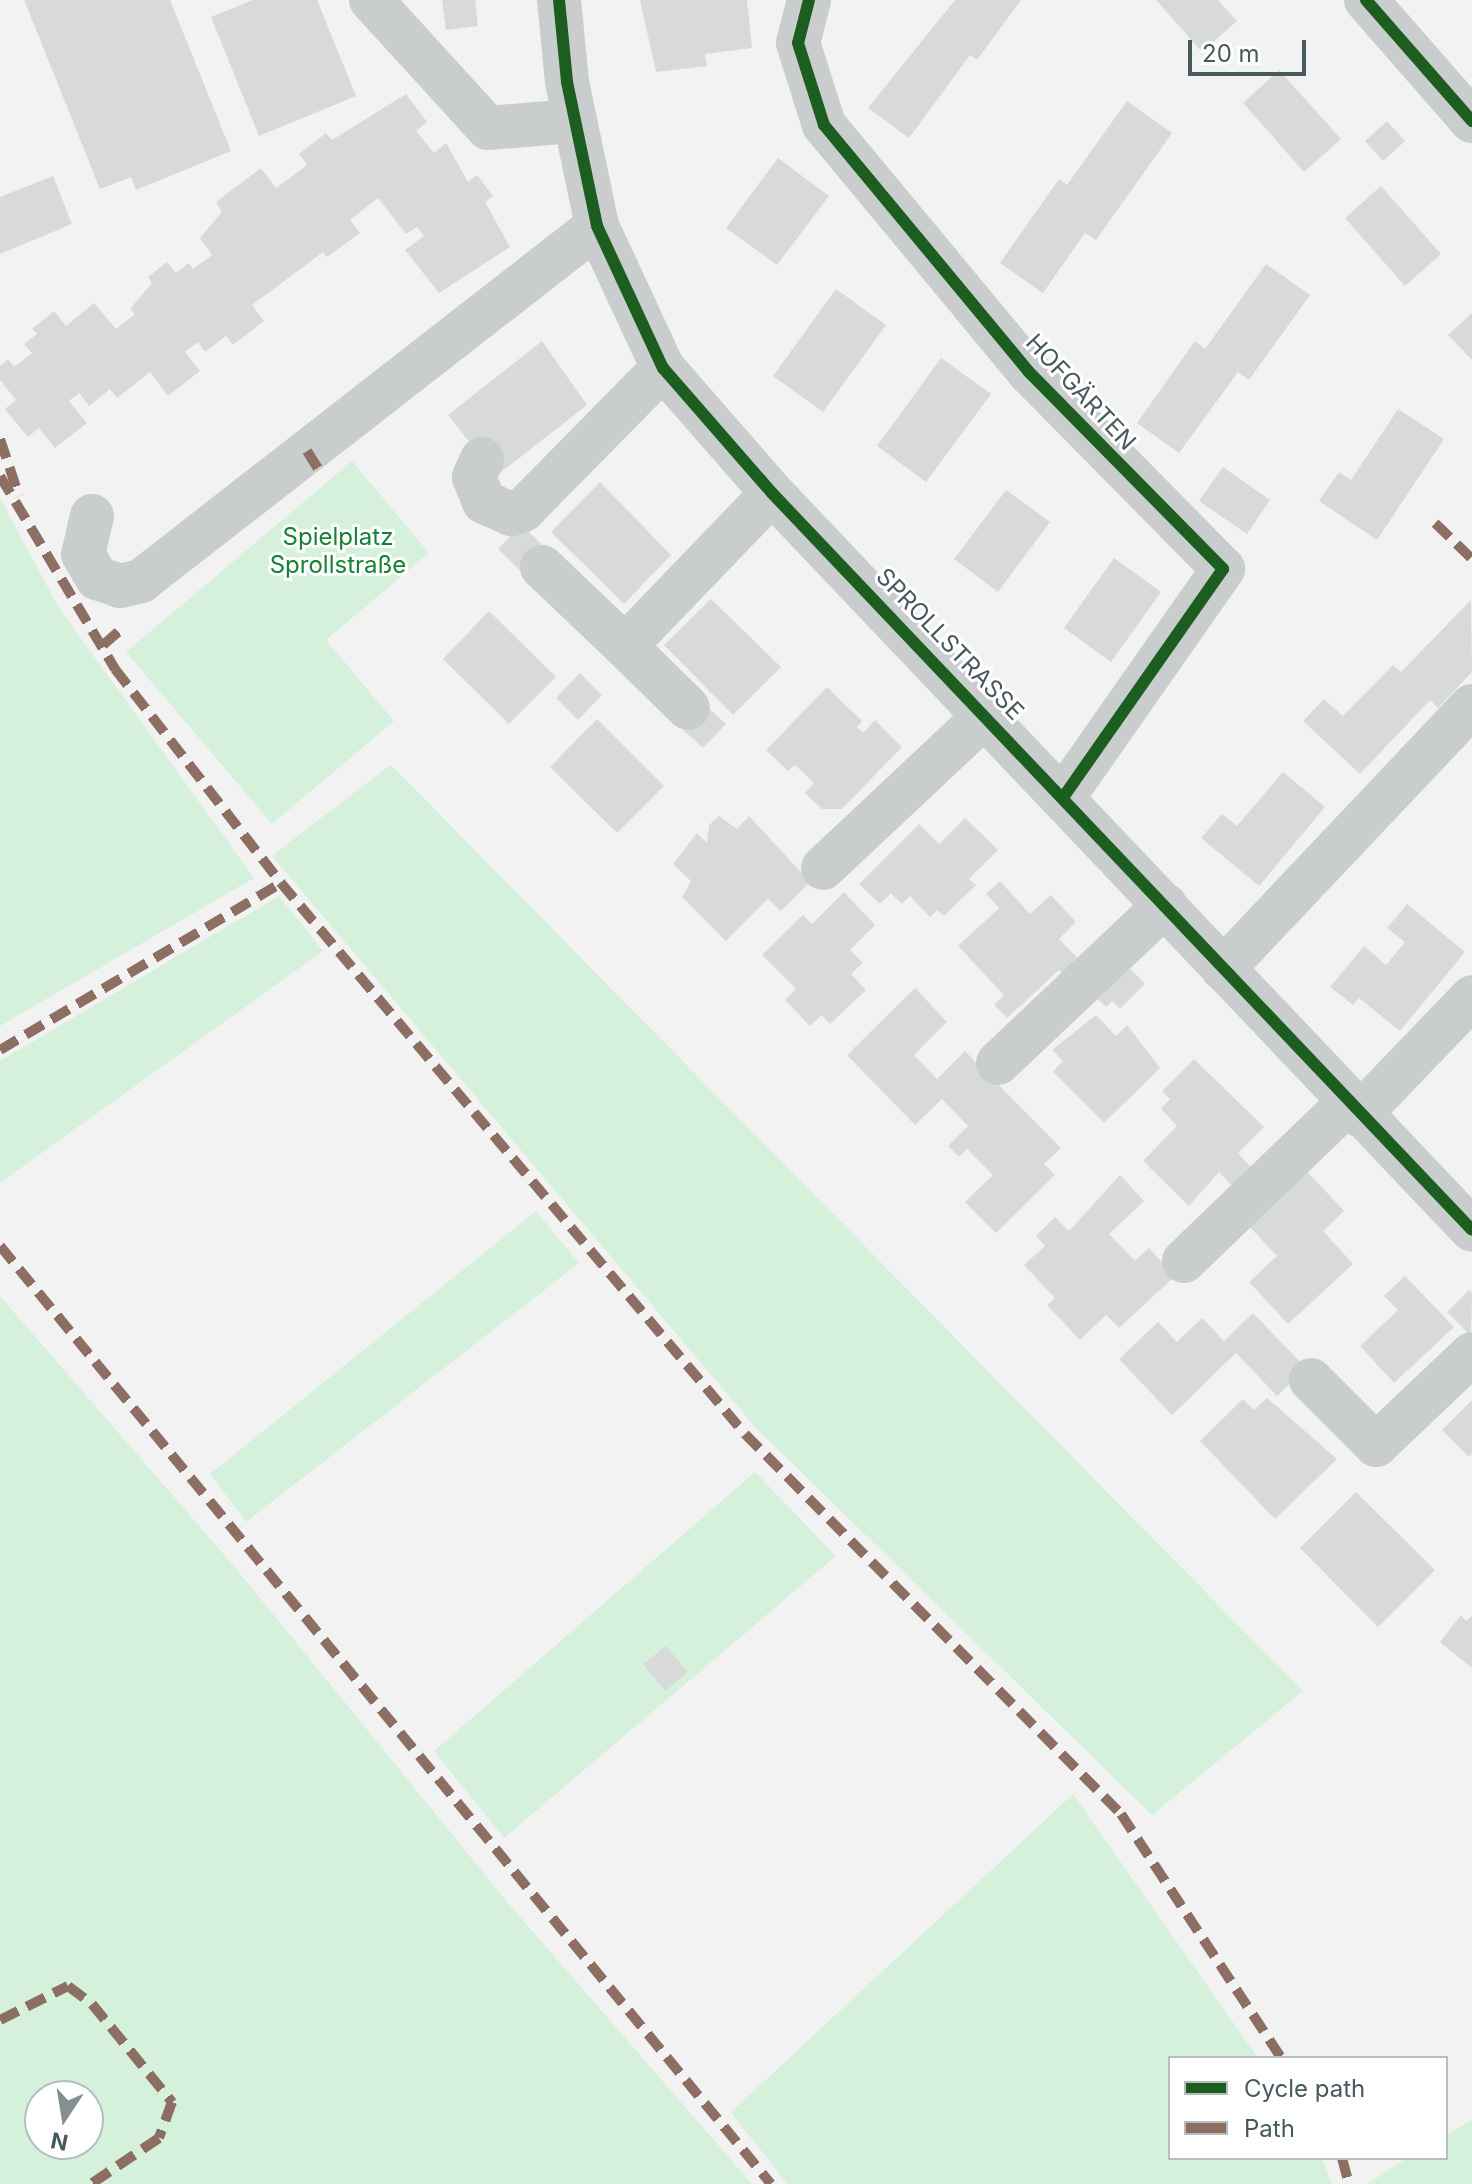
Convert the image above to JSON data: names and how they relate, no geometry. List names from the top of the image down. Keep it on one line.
{"streets":{"street":["HOFGÄRTEN","SPROLLSTRASSE"]},"crossings":[["HOFGÄRTEN","SPROLLSTRASSE"]],"parks":["Spielplatz Sprollstraße"],"legend":["Cycle path","Path"],"scale_bar":"20 m","north":"bottom"}
